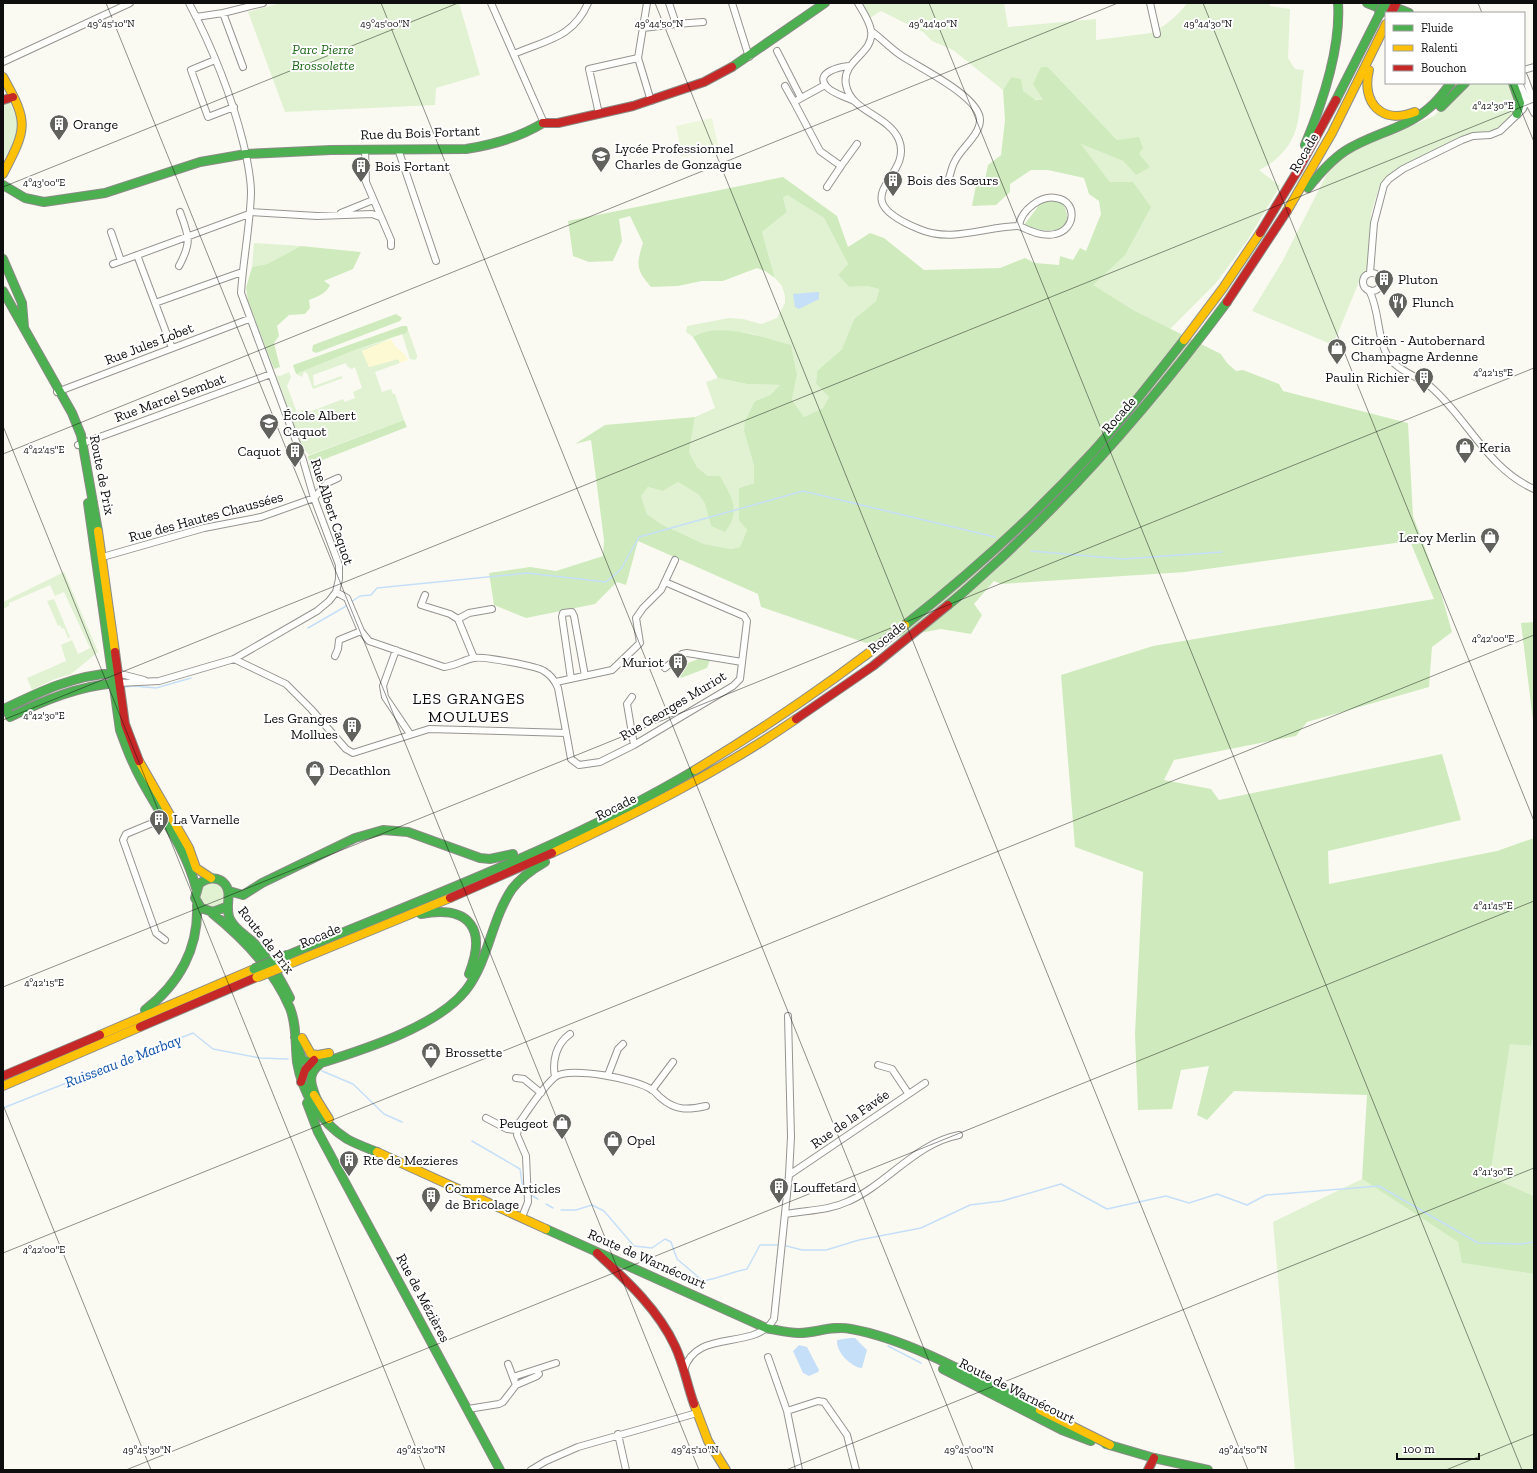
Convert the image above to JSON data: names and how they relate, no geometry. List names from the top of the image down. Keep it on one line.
{"streets":{"main road":["Rue du Bois Fortant","Rocade","Route de Prix","Route de Warnécourt","Rue de Mézières"],"street":["Rue Jules Lobet","Rue Marcel Sembat","Rue Albert Caquot","Rue des Hautes Chaussées","Rue Georges Muriot","Rue de la Favée"]},"crossings":[["Rue du Bois Fortant","Rue Albert Caquot"],["Rue Jules Lobet","Route de Prix"],["Rue Jules Lobet","Rue Albert Caquot"],["Rue Marcel Sembat","Route de Prix"],["Rue Marcel Sembat","Rue Albert Caquot"],["Route de Prix","Rue des Hautes Chaussées"],["Rue Albert Caquot","Rue des Hautes Chaussées"],["Route de Warnécourt","Rue de Mézières"]],"districts":["LES GRANGES MOULUES"],"water":["Ruisseau de Marbay"],"parks":["Parc Pierre Brossolette"],"places":{"building":["Orange","Bois Fortant","Bois des Sœurs","Pluton","Paulin Richier","Caquot","Muriot","Les Granges Mollues","La Varnelle","Rte de Mezieres","Louffetard","Commerce Articles de Bricolage"],"school or university":["Lycée Professionnel Charles de Gonzague","École Albert Caquot"],"restaurant":["Flunch"],"shop":["Citroën - Autobernard Champagne Ardenne","Keria","Leroy Merlin","Decathlon","Brossette","Peugeot","Opel"]},"legend":["Fluide","Ralenti","Bouchon"],"scale_bar":"100 m","coordinates":["49°45'10\"N","49°45'00\"N","49°44'50\"N","49°44'40\"N","49°44'30\"N","4°42'30\"E","4°43'00\"E","4°42'15\"E","4°42'45\"E","4°42'00\"E","4°41'45\"E","4°41'30\"E","49°45'30\"N","49°45'20\"N"]}
